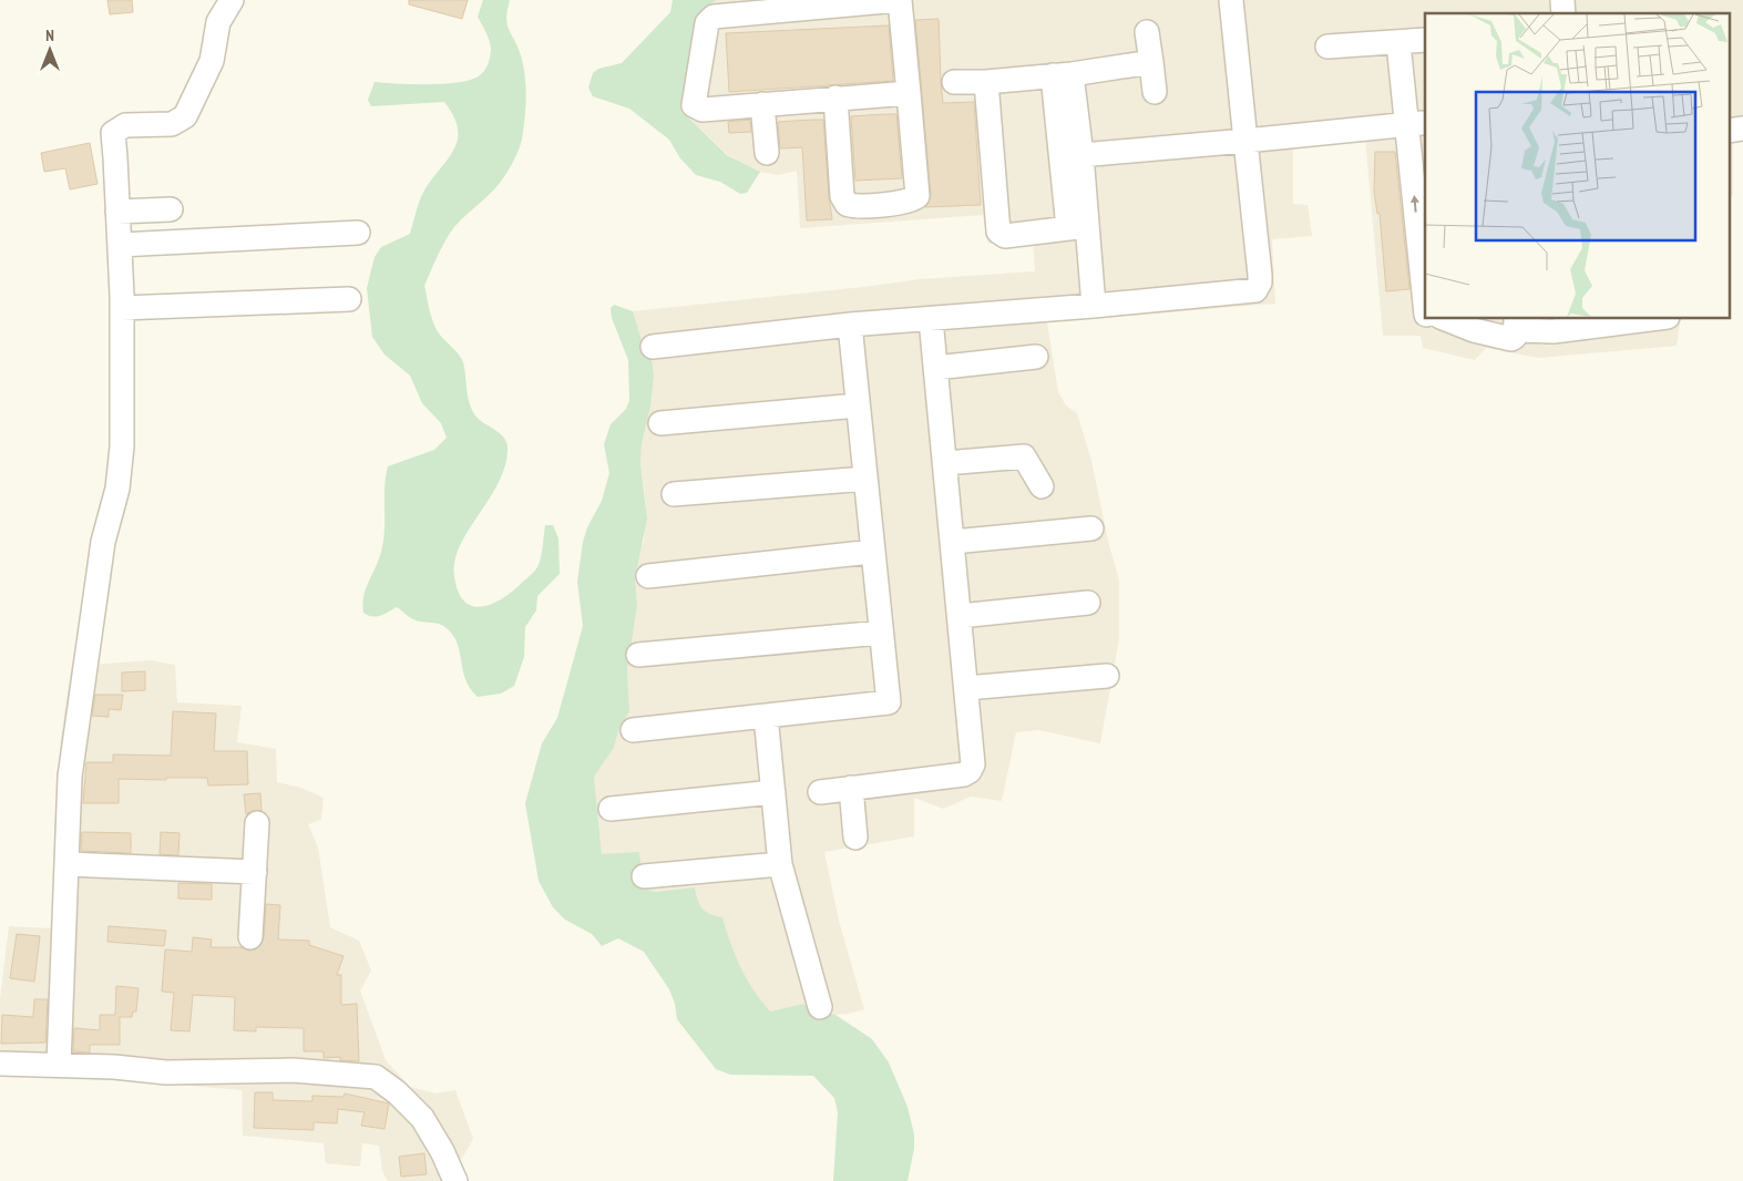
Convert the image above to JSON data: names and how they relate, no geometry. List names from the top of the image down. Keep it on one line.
{"north":"top"}
